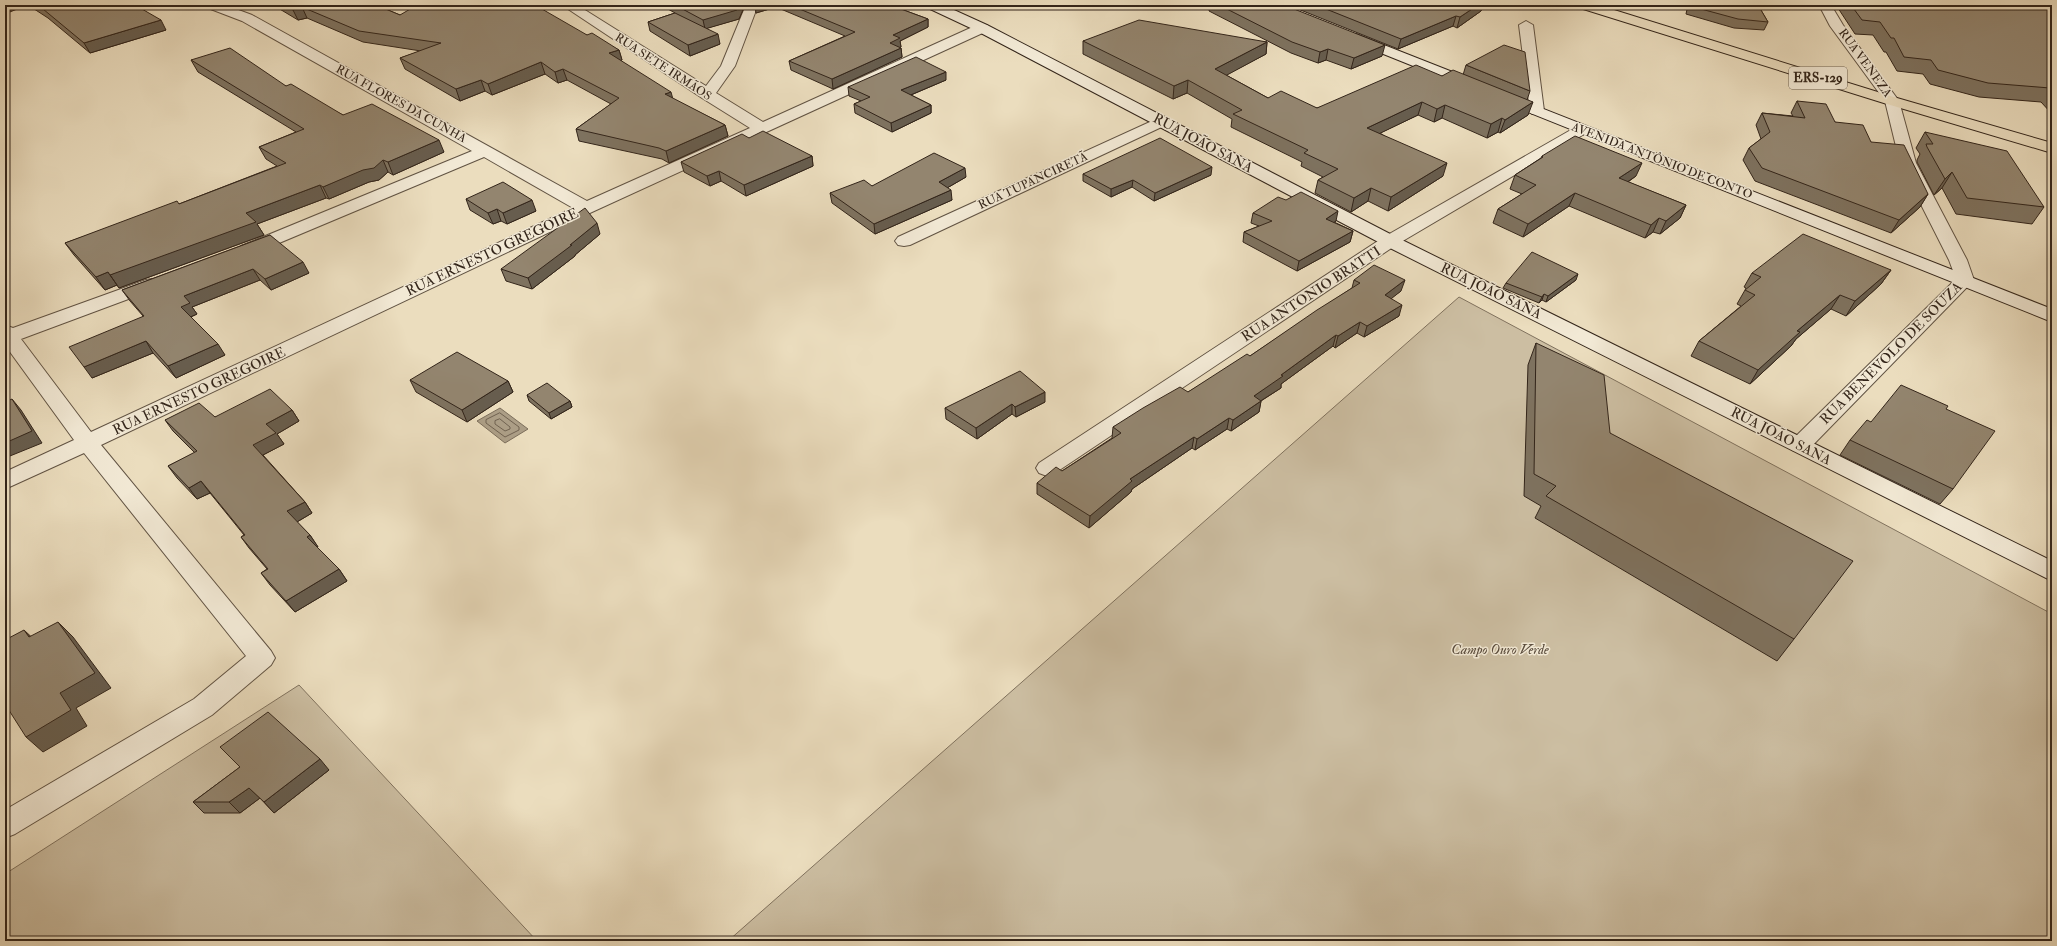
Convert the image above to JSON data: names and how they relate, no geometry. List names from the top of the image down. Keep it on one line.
{"streets":{"main road":["ERS-129"],"street":["RUA VENEZA","RUA SETE IRMÃOS","RUA FLORES DA CUNHA","RUA JOÃO SANA","AVENIDA ANTÔNIO DE CONTO","RUA TUPANCIRETÃ","RUA ERNESTO GREGOIRE","RUA ANTONIO BRATTI","RUA BENEVOLO DE SOUZA"]},"crossings":[["RUA VENEZA","ERS-129"],["RUA VENEZA","RUA BENEVOLO DE SOUZA"],["RUA SETE IRMÃOS","RUA ERNESTO GREGOIRE"],["ERS-129","RUA BENEVOLO DE SOUZA"],["RUA FLORES DA CUNHA","RUA ERNESTO GREGOIRE"],["RUA JOÃO SANA","RUA TUPANCIRETÃ"],["RUA JOÃO SANA","RUA ERNESTO GREGOIRE"],["RUA JOÃO SANA","RUA ANTONIO BRATTI"],["RUA JOÃO SANA","RUA BENEVOLO DE SOUZA"],["AVENIDA ANTÔNIO DE CONTO","RUA ANTONIO BRATTI"],["AVENIDA ANTÔNIO DE CONTO","RUA BENEVOLO DE SOUZA"]],"parks":["Campo Ouro Verde"]}
